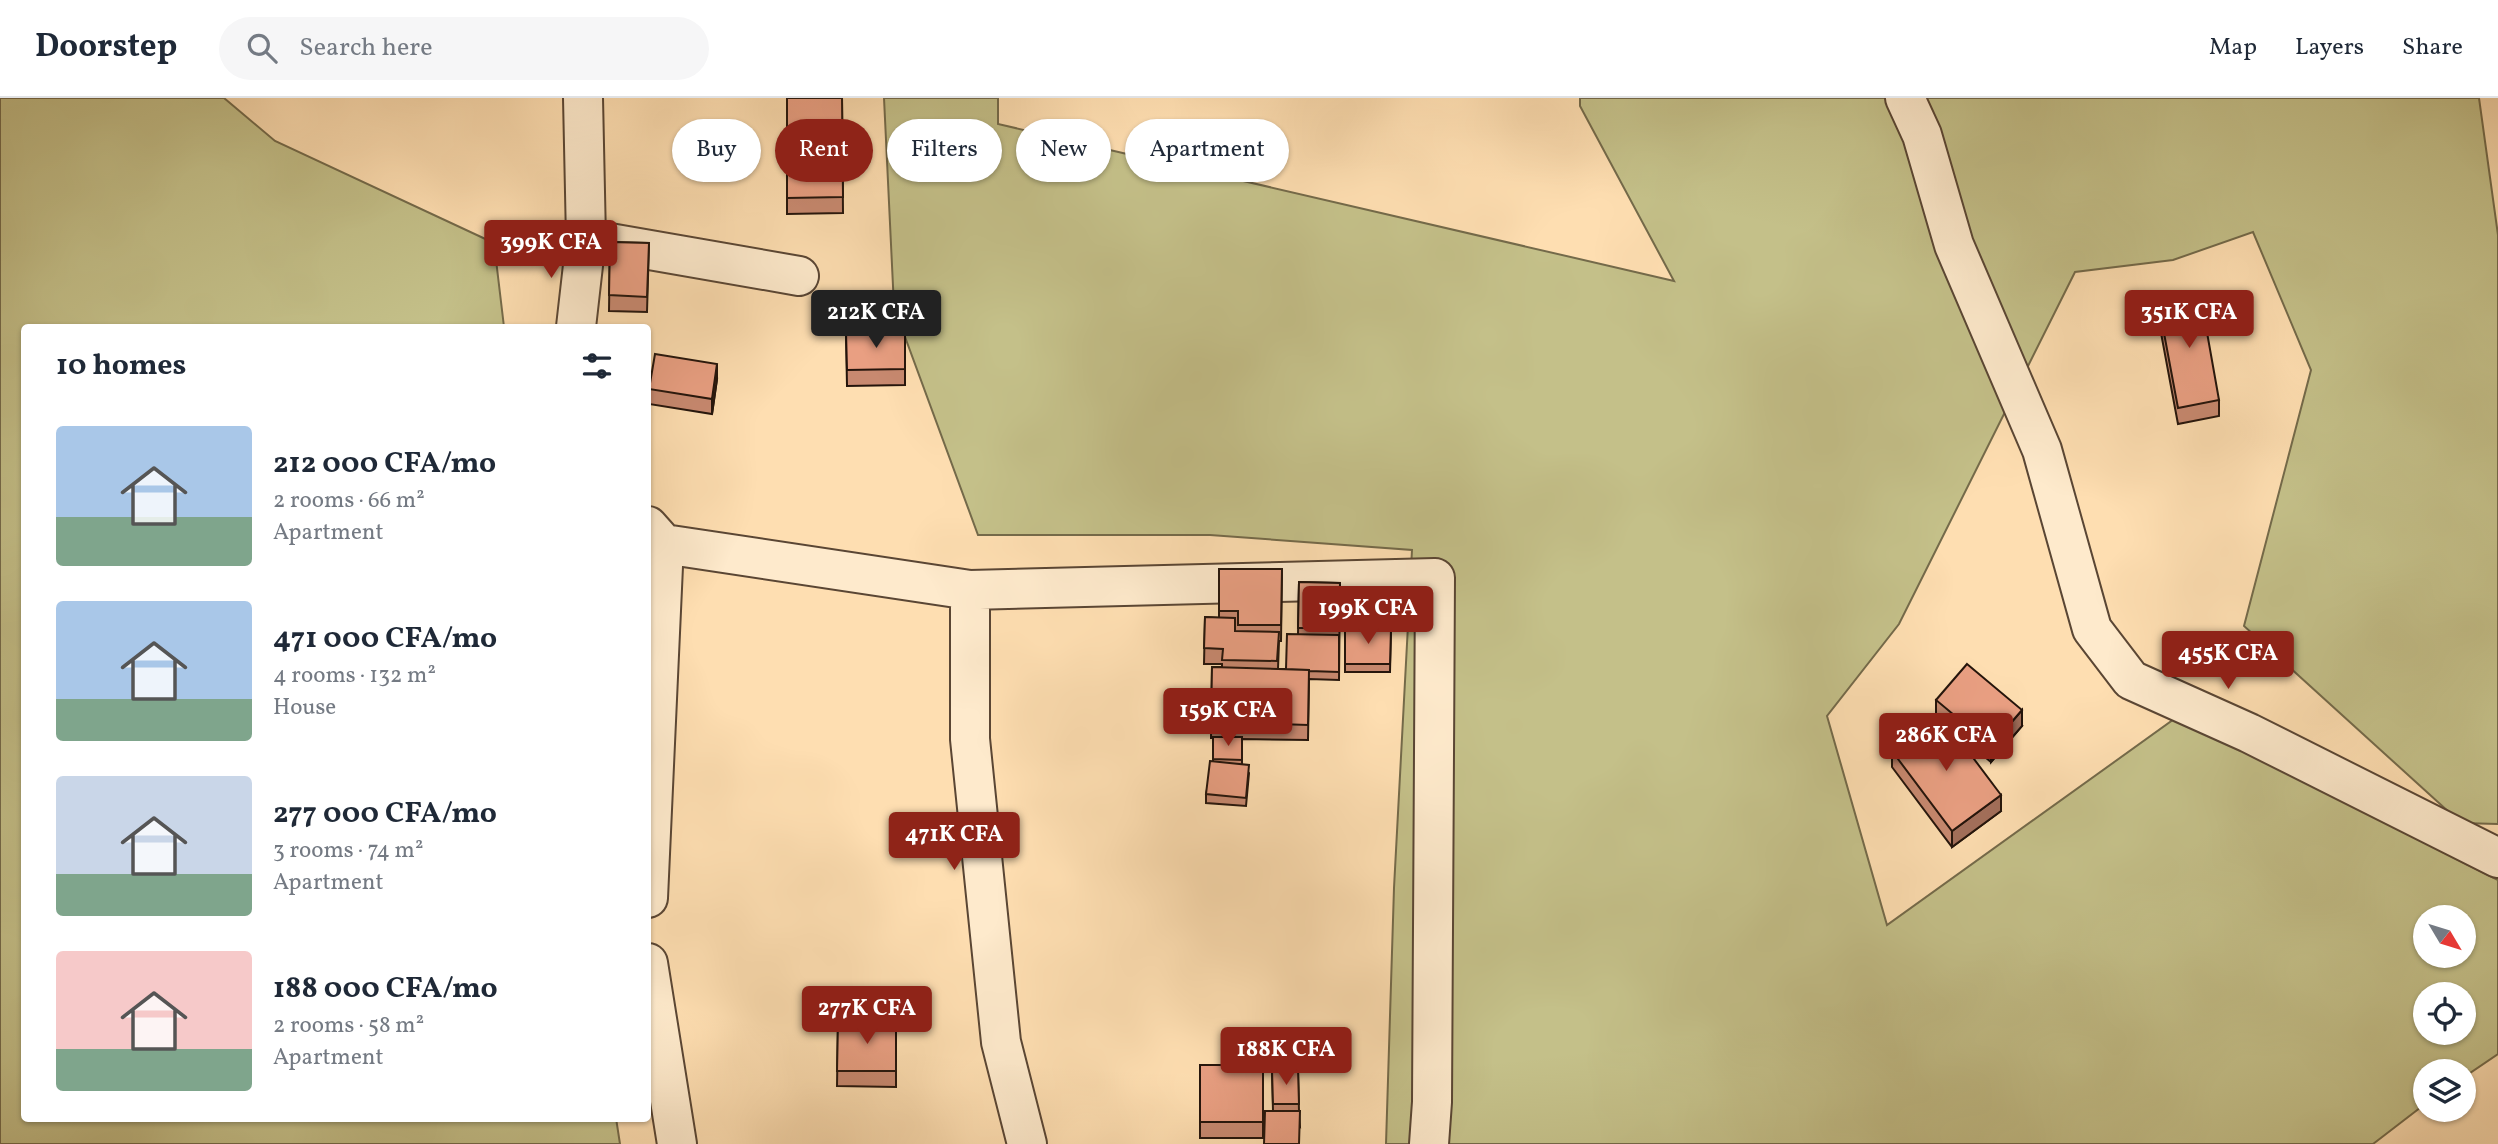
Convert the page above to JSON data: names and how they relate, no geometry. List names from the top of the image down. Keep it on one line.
{"north":"bottom right","page":{"header":"Doorstep","search":"Search here","nav":["Map","Layers","Share"],"chip":["Buy","Rent","Filters","New","Apartment"],"price":["399K CFA","212K CFA","351K CFA","199K CFA","455K CFA","159K CFA","286K CFA","471K CFA","277K CFA","188K CFA"],"heading":"10 homes","list":[{"name":"212 000 CFA/mo","note":"2 rooms · 66 m² · Apartment"},{"name":"471 000 CFA/mo","note":"4 rooms · 132 m² · House"},{"name":"277 000 CFA/mo","note":"3 rooms · 74 m² · Apartment"},{"name":"188 000 CFA/mo","note":"2 rooms · 58 m² · Apartment"}]}}
